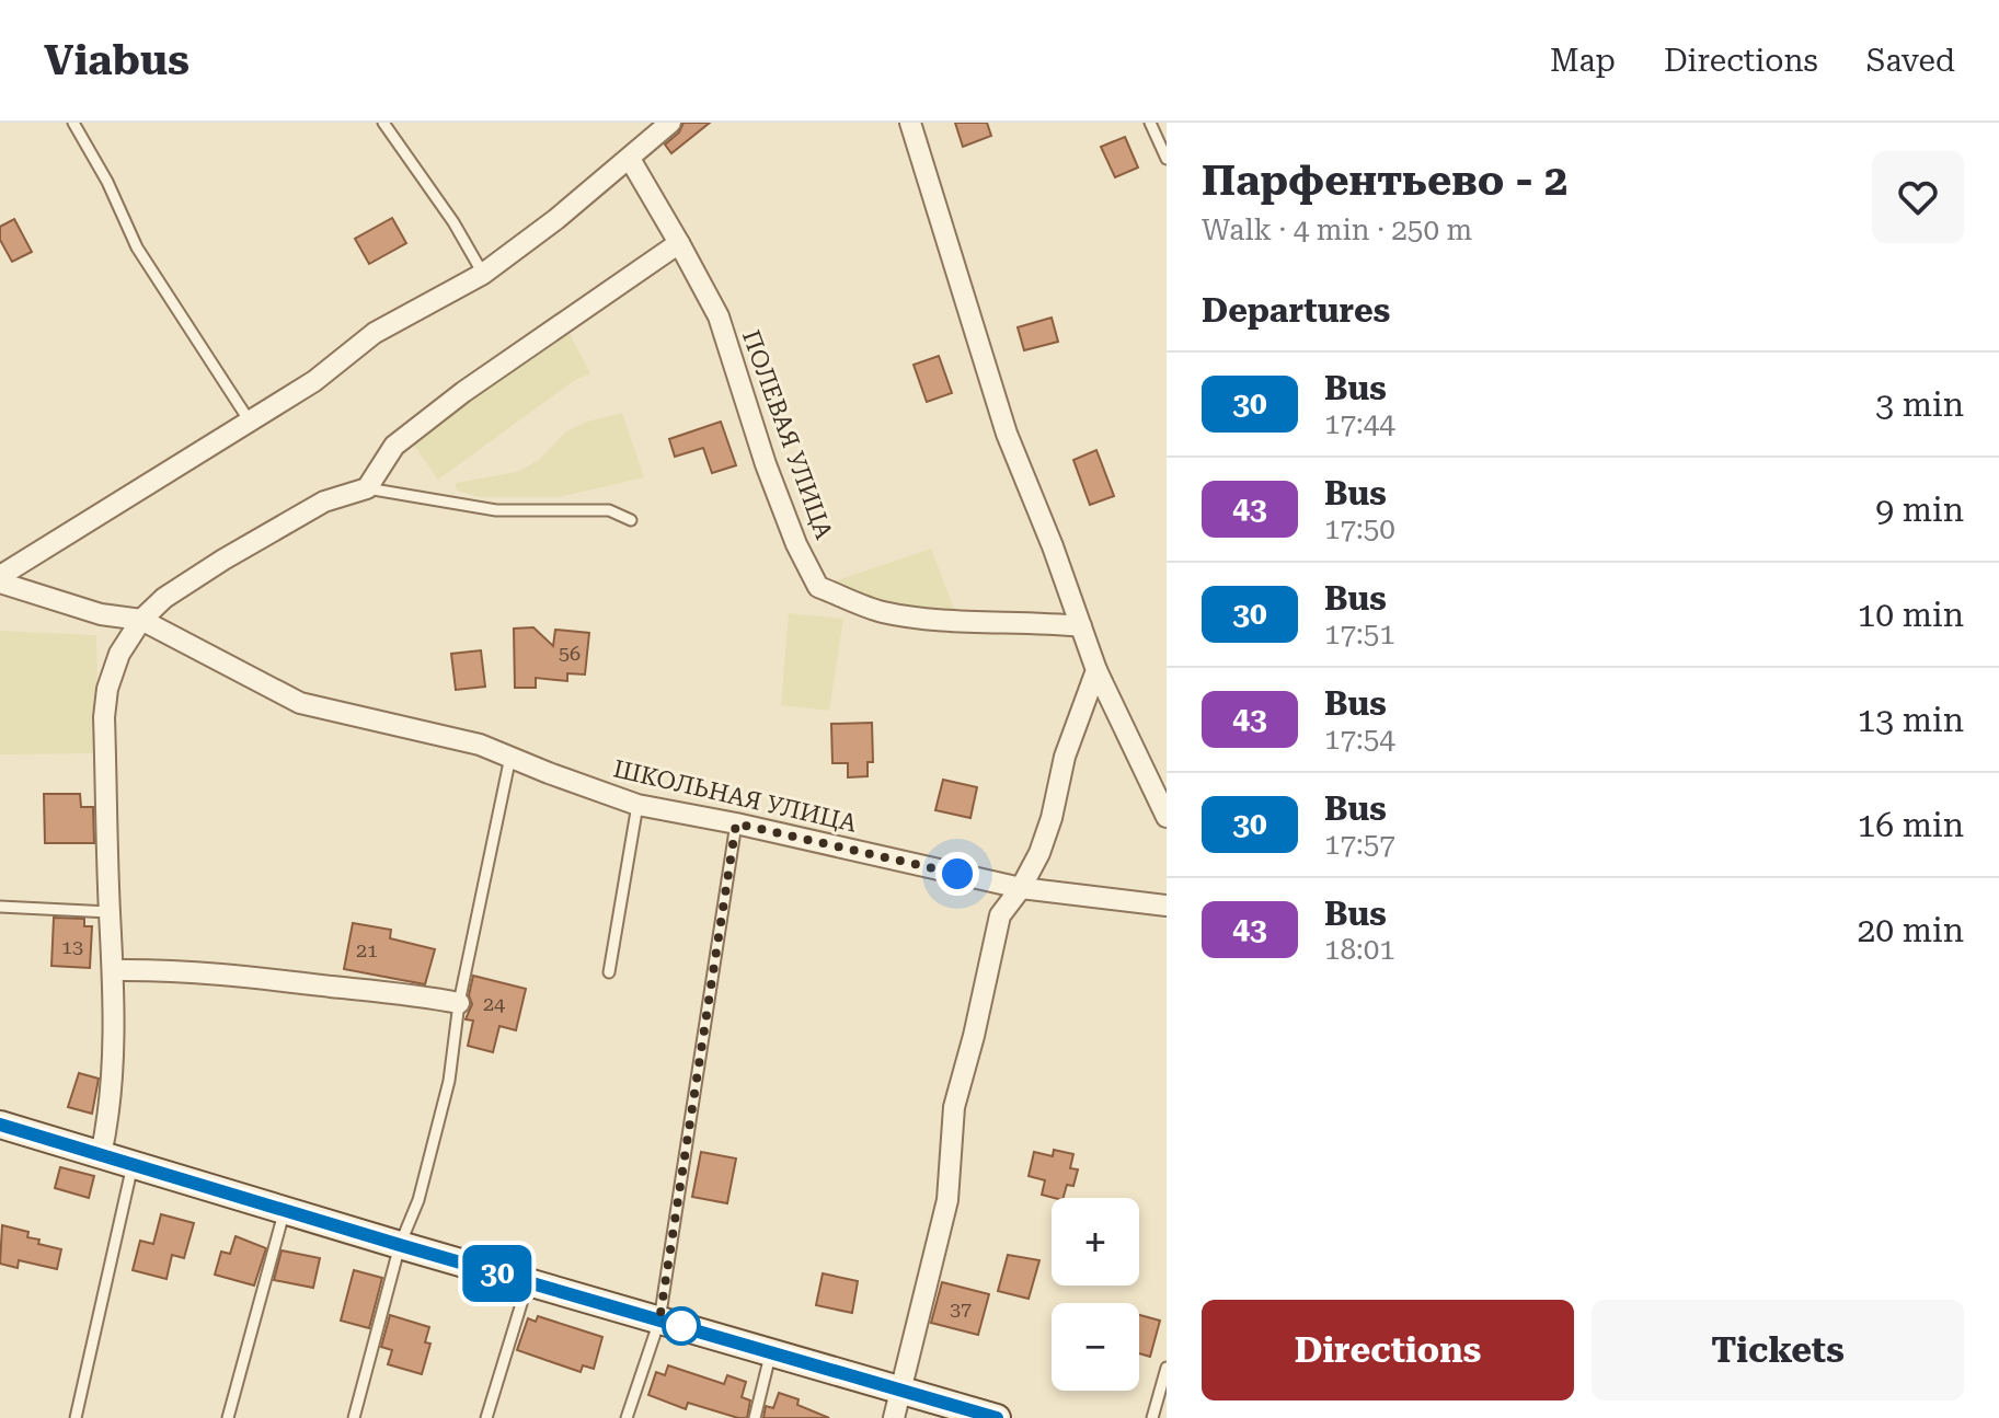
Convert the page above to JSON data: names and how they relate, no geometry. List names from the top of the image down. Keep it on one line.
{"streets":{"street":["ПОЛЕВАЯ УЛИЦА","ШКОЛЬНАЯ УЛИЦА"]},"crossings":[["ПОЛЕВАЯ УЛИЦА","ШКОЛЬНАЯ УЛИЦА"]],"lines":["bus line 30"],"house_numbers":["56","13","21","24","37"],"page":{"header":"Viabus","nav":["Map","Directions","Saved"],"on_map":"30","heading":[["Парфентьево - 2","Walk · 4 min · 250 m"],"Departures"],"list":[{"mark":"30","name":"Bus","note":"17:44","value":"3 min"},{"mark":"43","name":"Bus","note":"17:50","value":"9 min"},{"mark":"30","name":"Bus","note":"17:51","value":"10 min"},{"mark":"43","name":"Bus","note":"17:54","value":"13 min"},{"mark":"30","name":"Bus","note":"17:57","value":"16 min"},{"mark":"43","name":"Bus","note":"18:01","value":"20 min"}],"map_buttons":["+","−"],"buttons":["Directions","Tickets"]}}
